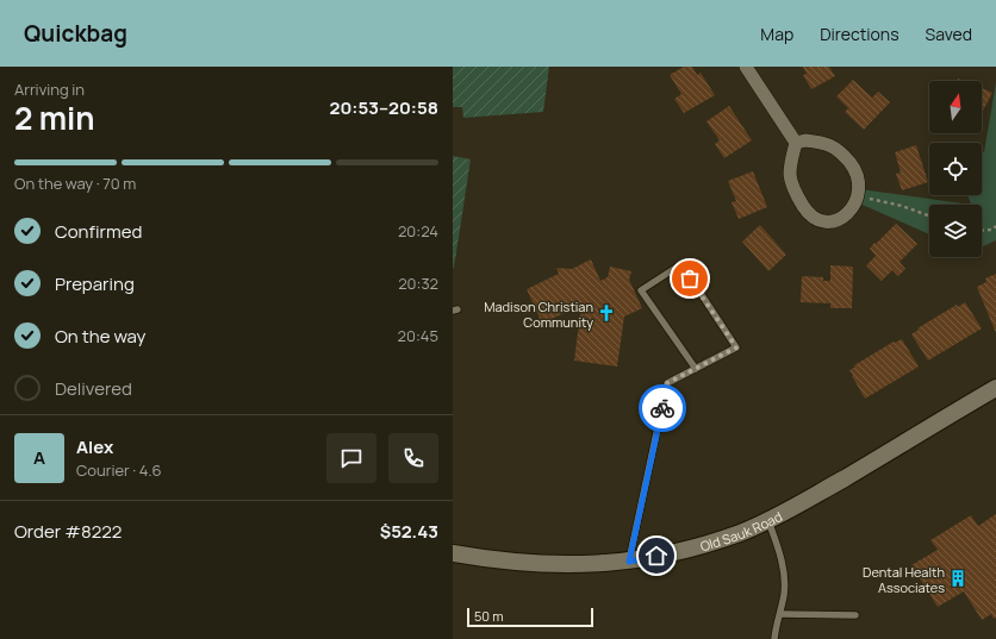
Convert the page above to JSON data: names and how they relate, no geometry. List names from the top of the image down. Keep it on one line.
{"streets":{"street":["Old Sauk Road"]},"places":{"church":["Madison Christian Community"],"building":["Dental Health Associates"]},"scale_bar":"50 m","north":"top","page":{"header":"Quickbag","nav":["Map","Directions","Saved"],"heading":["2 min","Arriving in","20:53–20:58"],"panel":["Alex","Courier · 4.6","Order #8222","$52.43"],"bar":"On the way · 70 m","list":[["Confirmed","20:24"],["Preparing","20:32"],["On the way","20:45"],"Delivered"],"round":"A","scale":"50 m"}}
